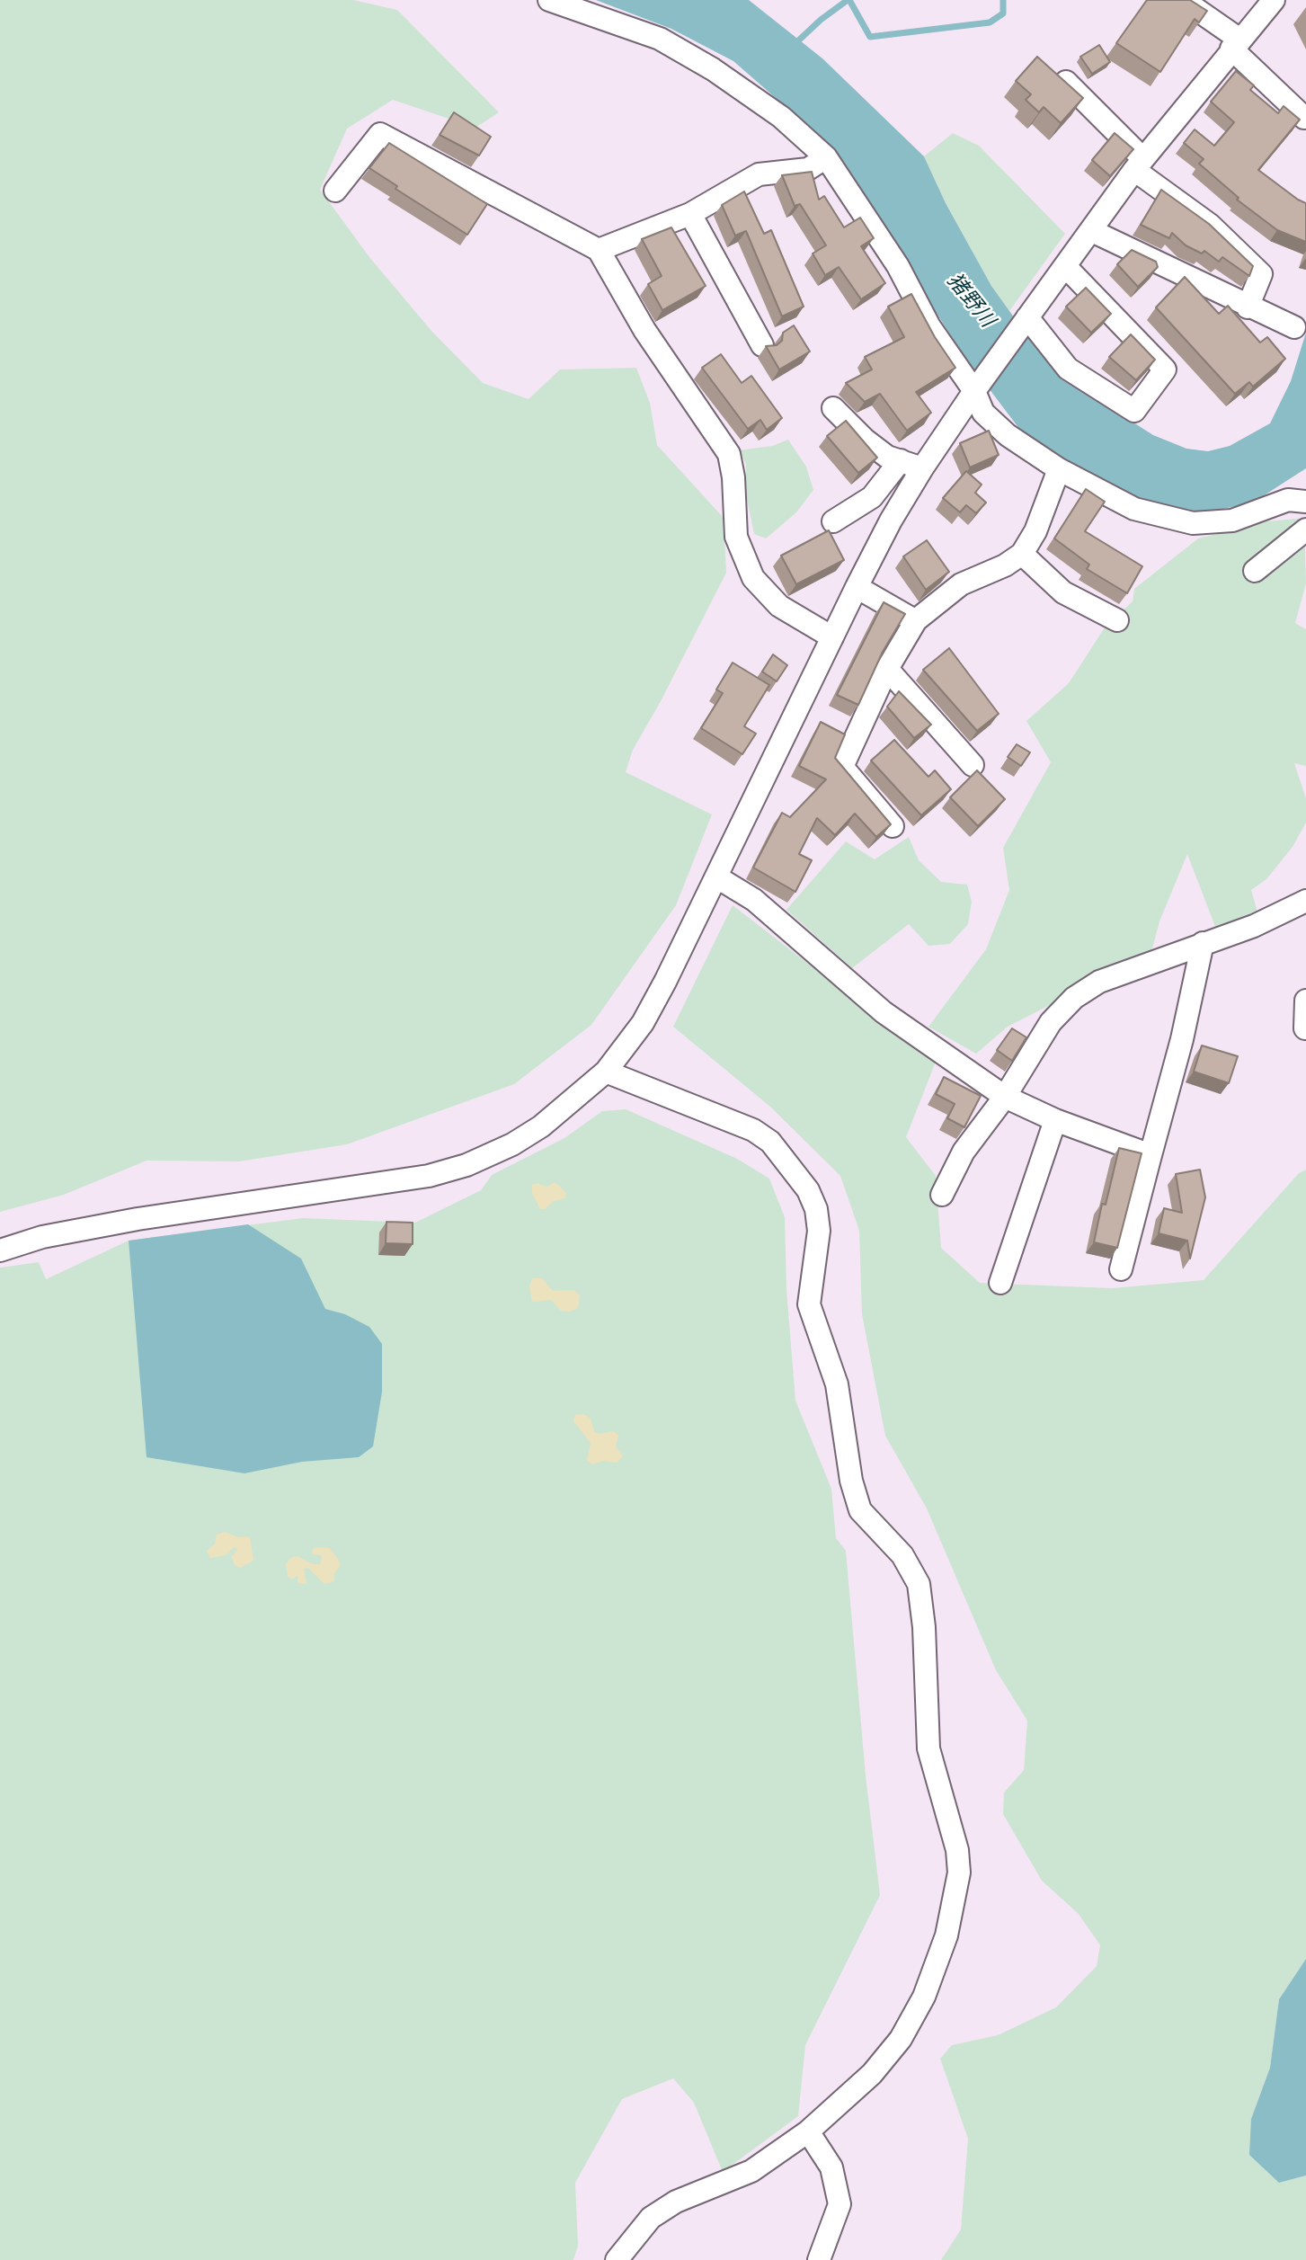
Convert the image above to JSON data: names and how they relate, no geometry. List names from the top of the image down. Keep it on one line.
{"water":["猪野川"]}
